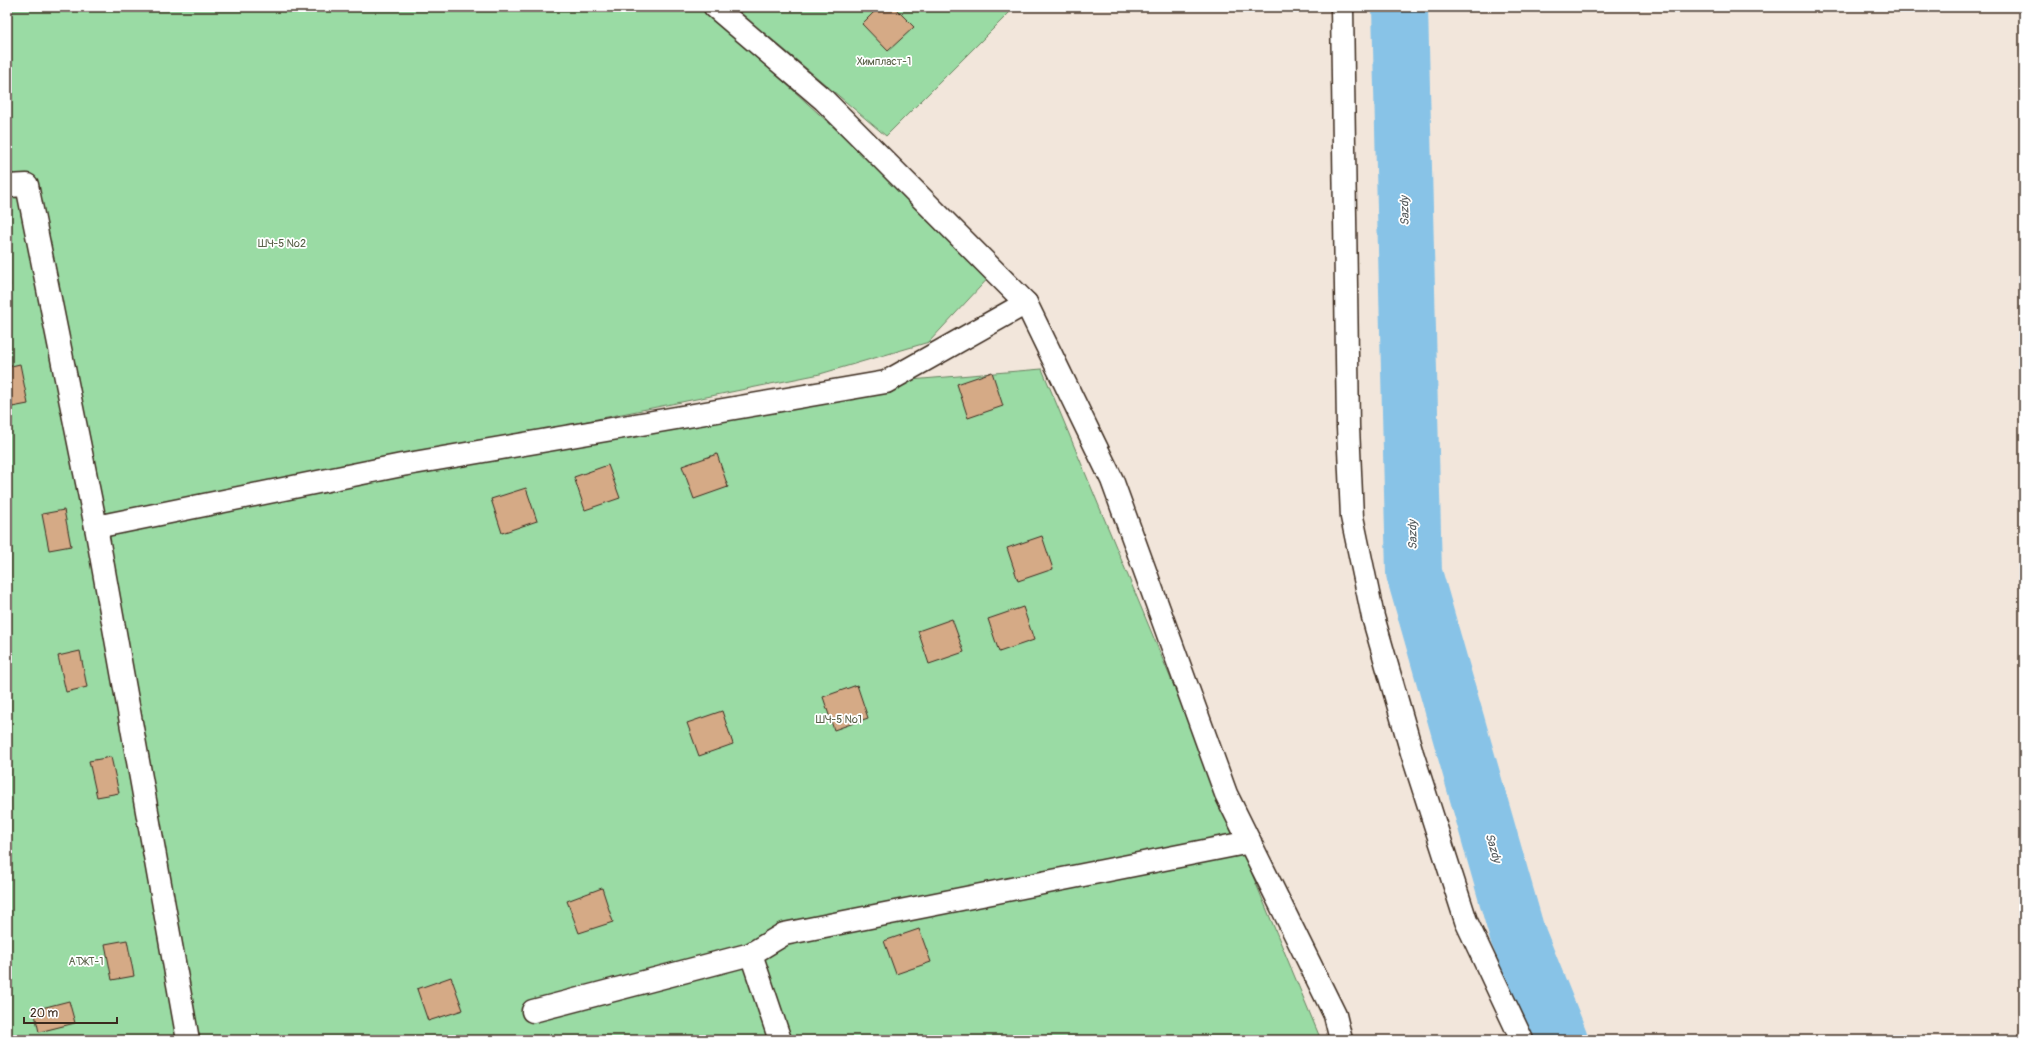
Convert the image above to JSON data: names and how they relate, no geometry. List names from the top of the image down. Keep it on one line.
{"water":["Sazdy"],"parks":["Химпласт-1","ШЧ-5 №2","ШЧ-5 №1","АТЖТ-1"],"scale_bar":"20 m"}
